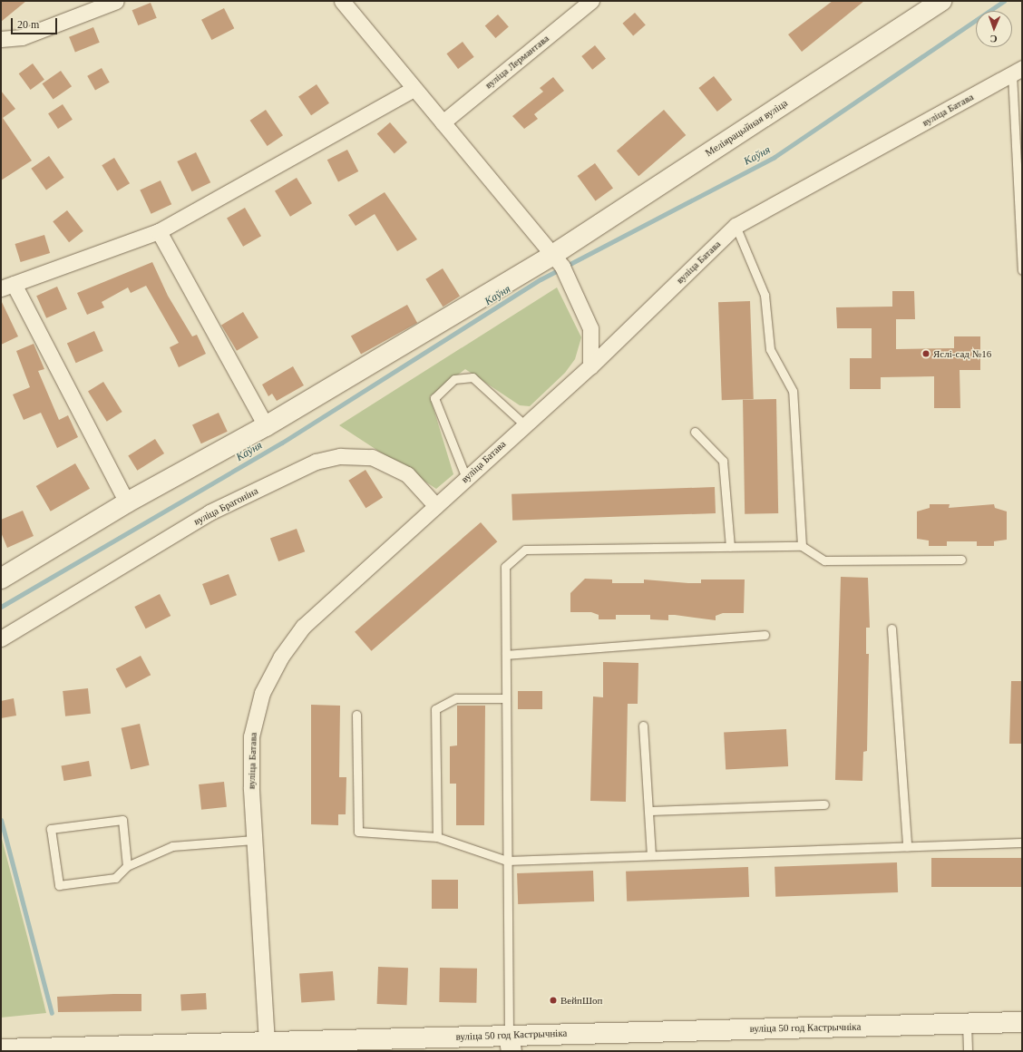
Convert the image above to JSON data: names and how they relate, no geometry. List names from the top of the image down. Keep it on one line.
{"streets":{"street":["вуліца Лермантава","вуліца Батава","Меліярацыйная вуліца","вуліца Брагоніна","вуліца 50 год Кастрычніка"]},"crossings":[["вуліца Батава","вуліца Брагоніна"],["вуліца Батава","вуліца 50 год Кастрычніка"]],"water":["Каўня"],"places":["Яслі-сад №16","ВейпШоп"],"scale_bar":"20 m","north":"bottom"}
